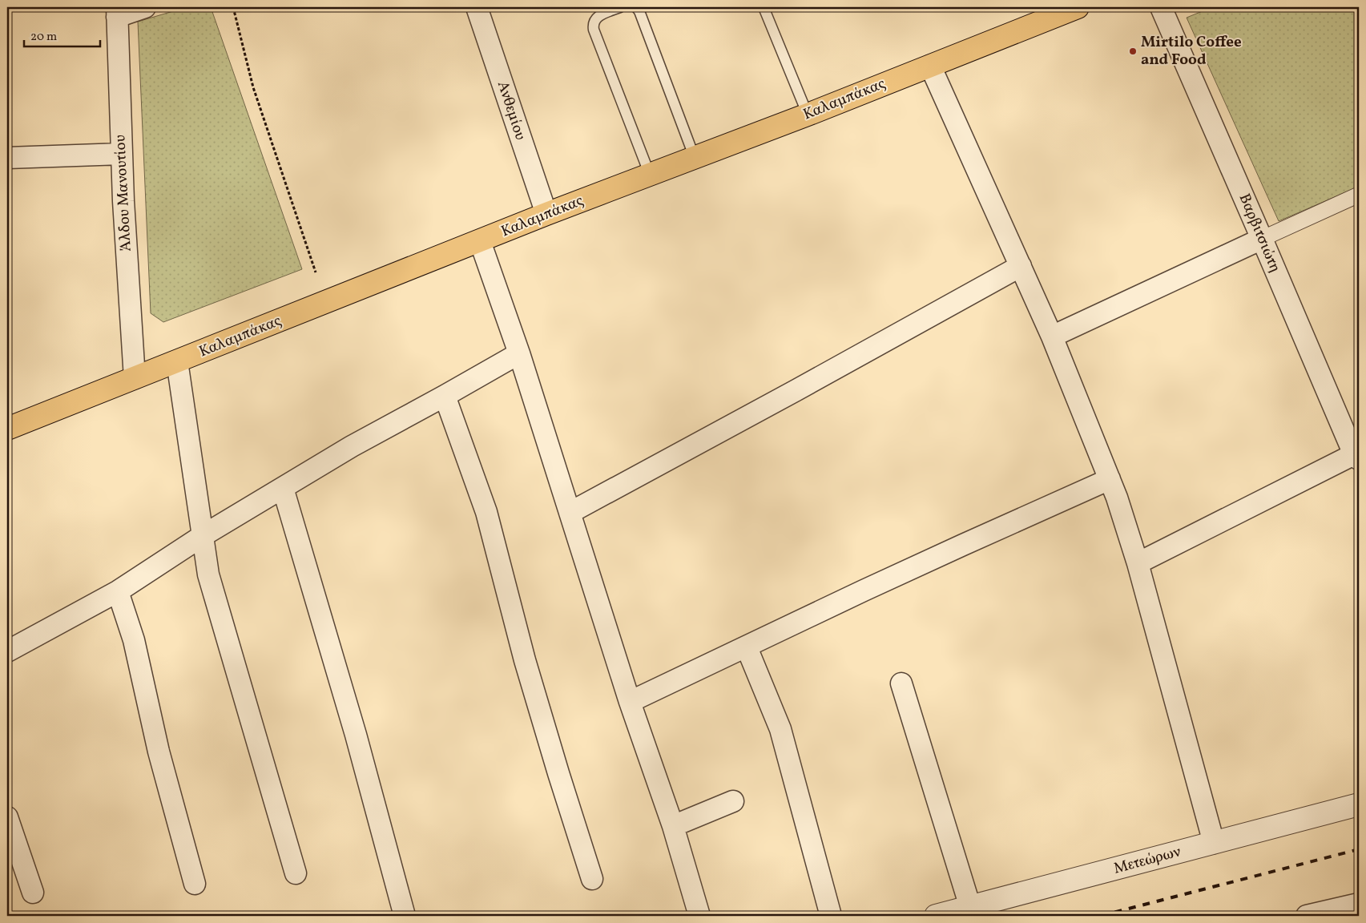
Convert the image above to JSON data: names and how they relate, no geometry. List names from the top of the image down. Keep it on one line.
{"streets":{"main road":["Καλαμπάκας"],"street":["Ανθεμίου","Άλδου Μανουτίου","Βαρβιτσιώτη","Μετεώρων"]},"crossings":[["Καλαμπάκας","Ανθεμίου"],["Καλαμπάκας","Άλδου Μανουτίου"]],"places":["Mirtilo Coffee and Food"],"scale_bar":"20 m"}
